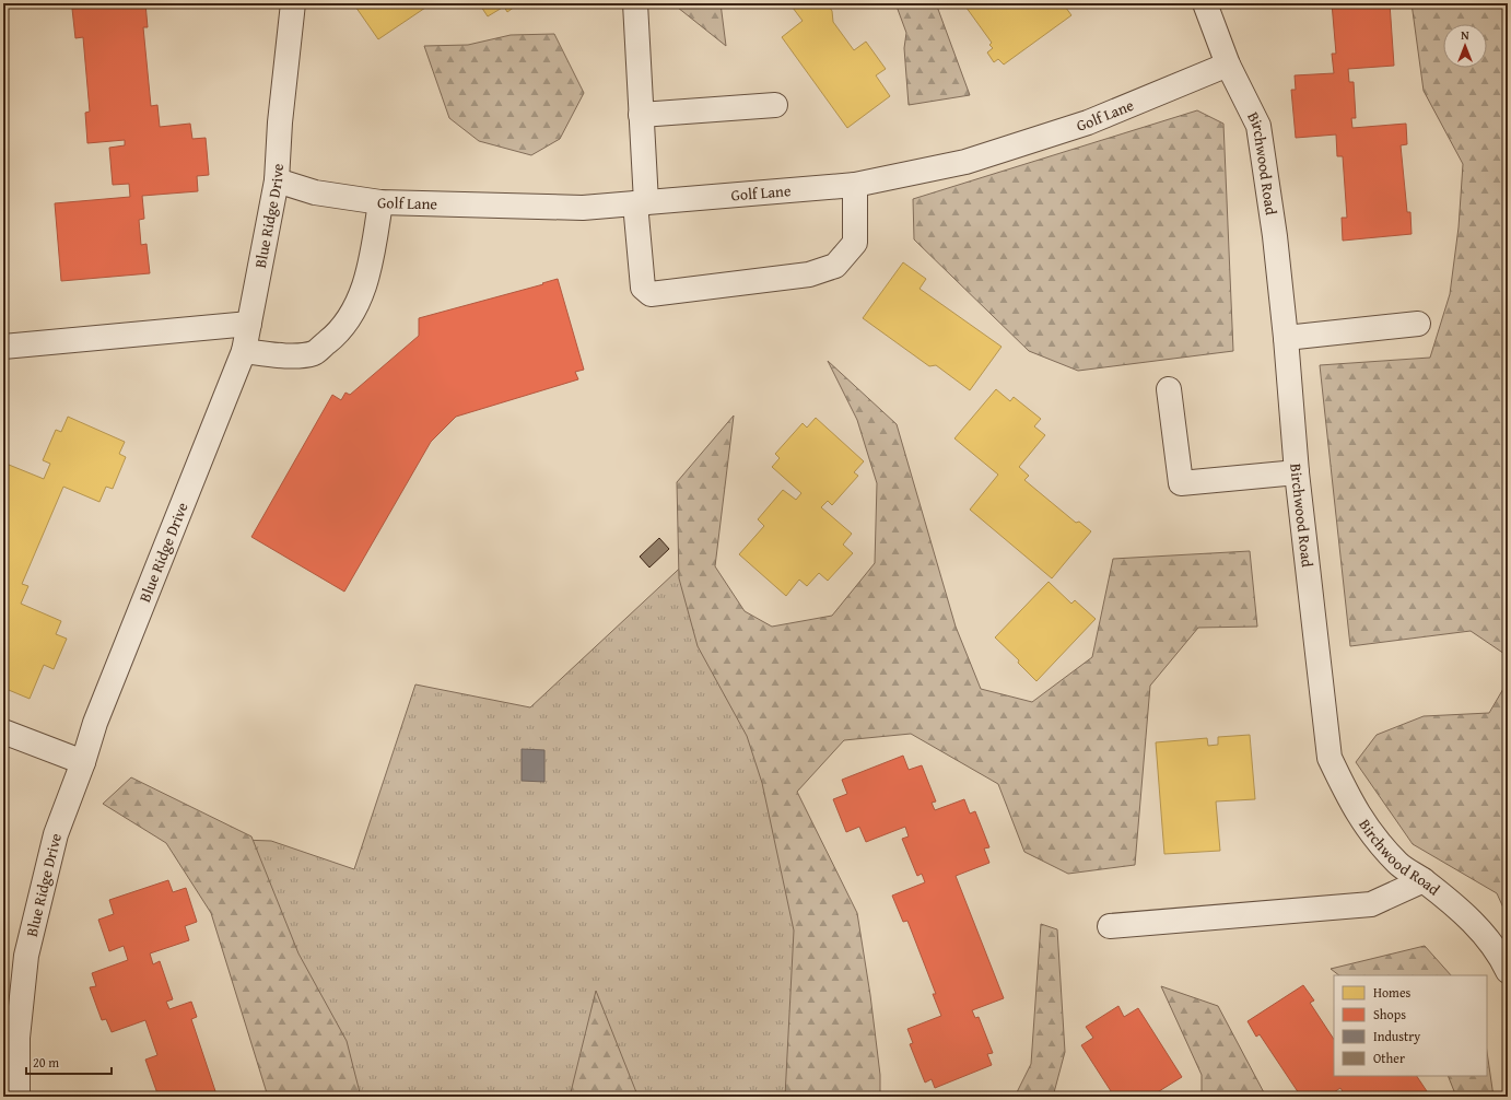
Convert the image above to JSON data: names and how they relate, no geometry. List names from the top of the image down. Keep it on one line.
{"streets":{"street":["Golf Lane","Birchwood Road","Blue Ridge Drive"]},"crossings":[["Golf Lane","Birchwood Road"],["Golf Lane","Blue Ridge Drive"]],"legend":["Homes","Shops","Industry","Other"],"scale_bar":"20 m","north":"top"}
